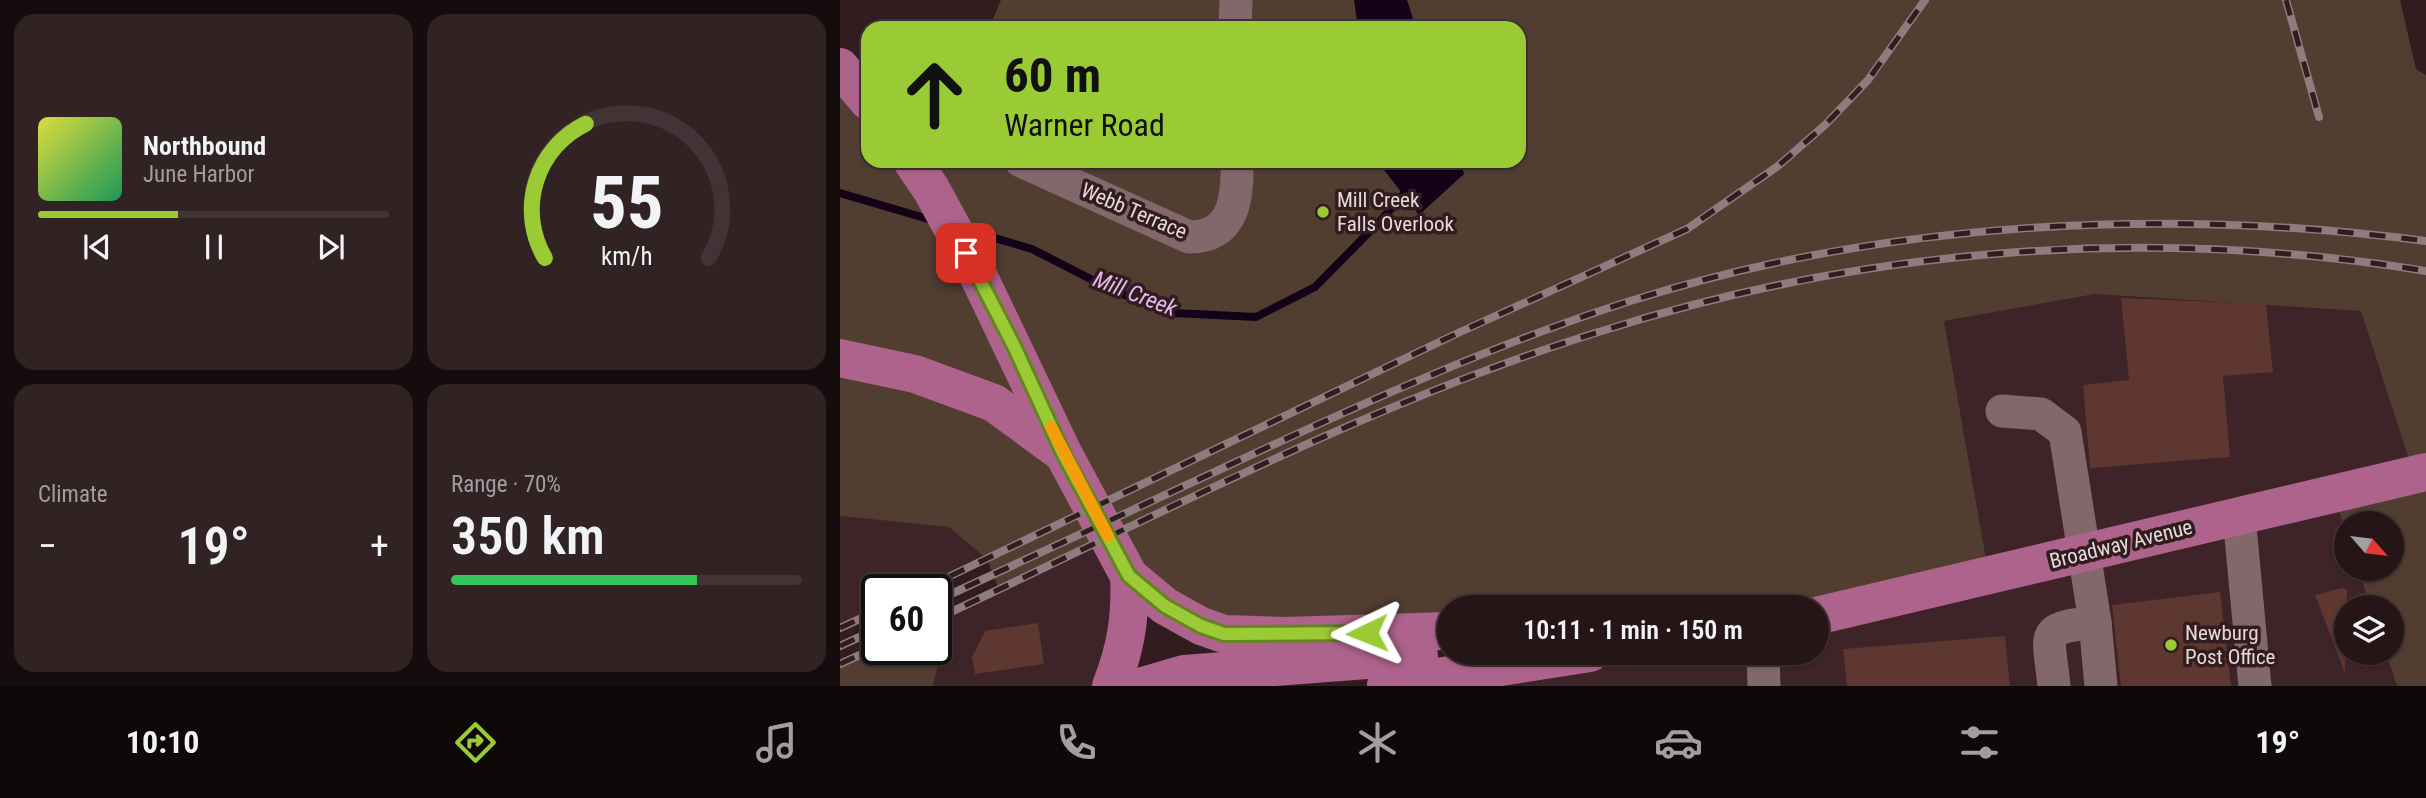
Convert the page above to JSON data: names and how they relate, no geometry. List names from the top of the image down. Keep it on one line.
{"streets":{"main road":["Broadway Avenue"],"street":["Webb Terrace"]},"water":["Mill Creek"],"places":["Mill Creek Falls Overlook","Newburg Post Office"],"north":"bottom right","page":{"turn":["60 m","Warner Road"],"song":["Northbound","June Harbor"],"tile":["Climate",["Range · 70%","350 km"]],"heat":["−","19°","+"],"limit":"60","trip":"10:11 · 1 min · 150 m","tabs":["10:10","19°"],"gauge":["55","km/h"]}}
